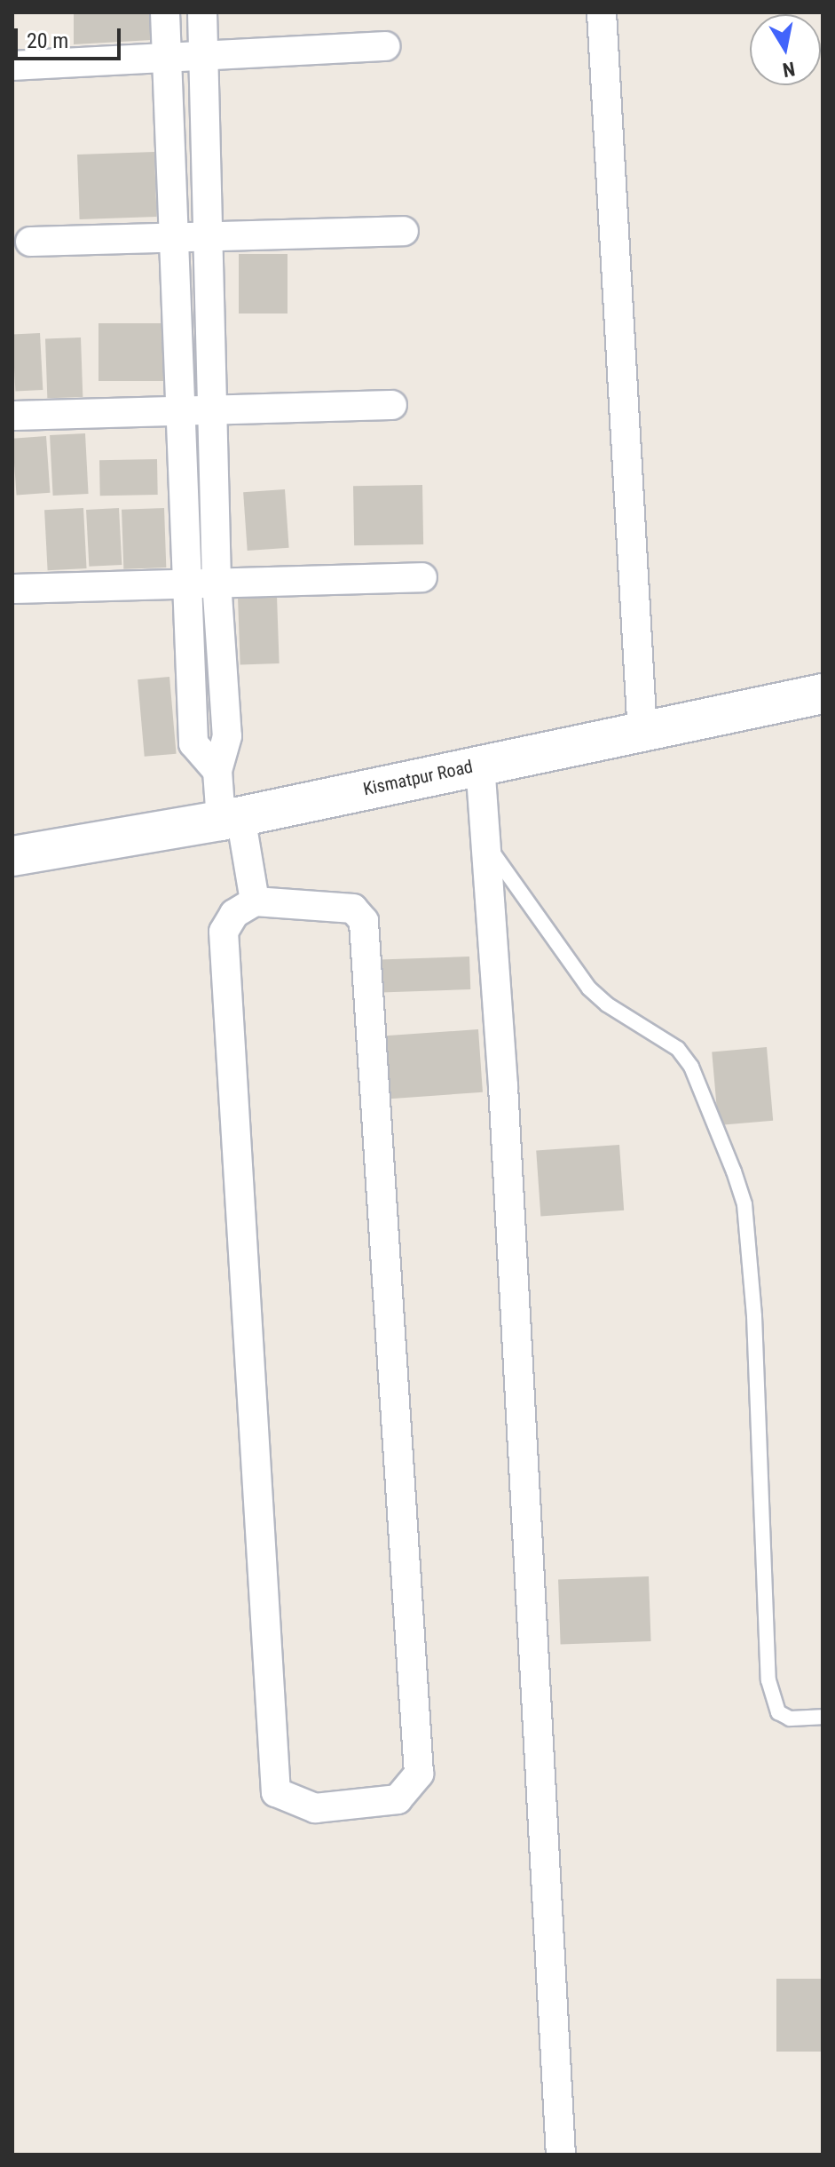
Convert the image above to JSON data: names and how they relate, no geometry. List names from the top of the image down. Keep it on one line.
{"streets":{"street":["Kismatpur Road"]},"scale_bar":"20 m","north":"bottom"}
